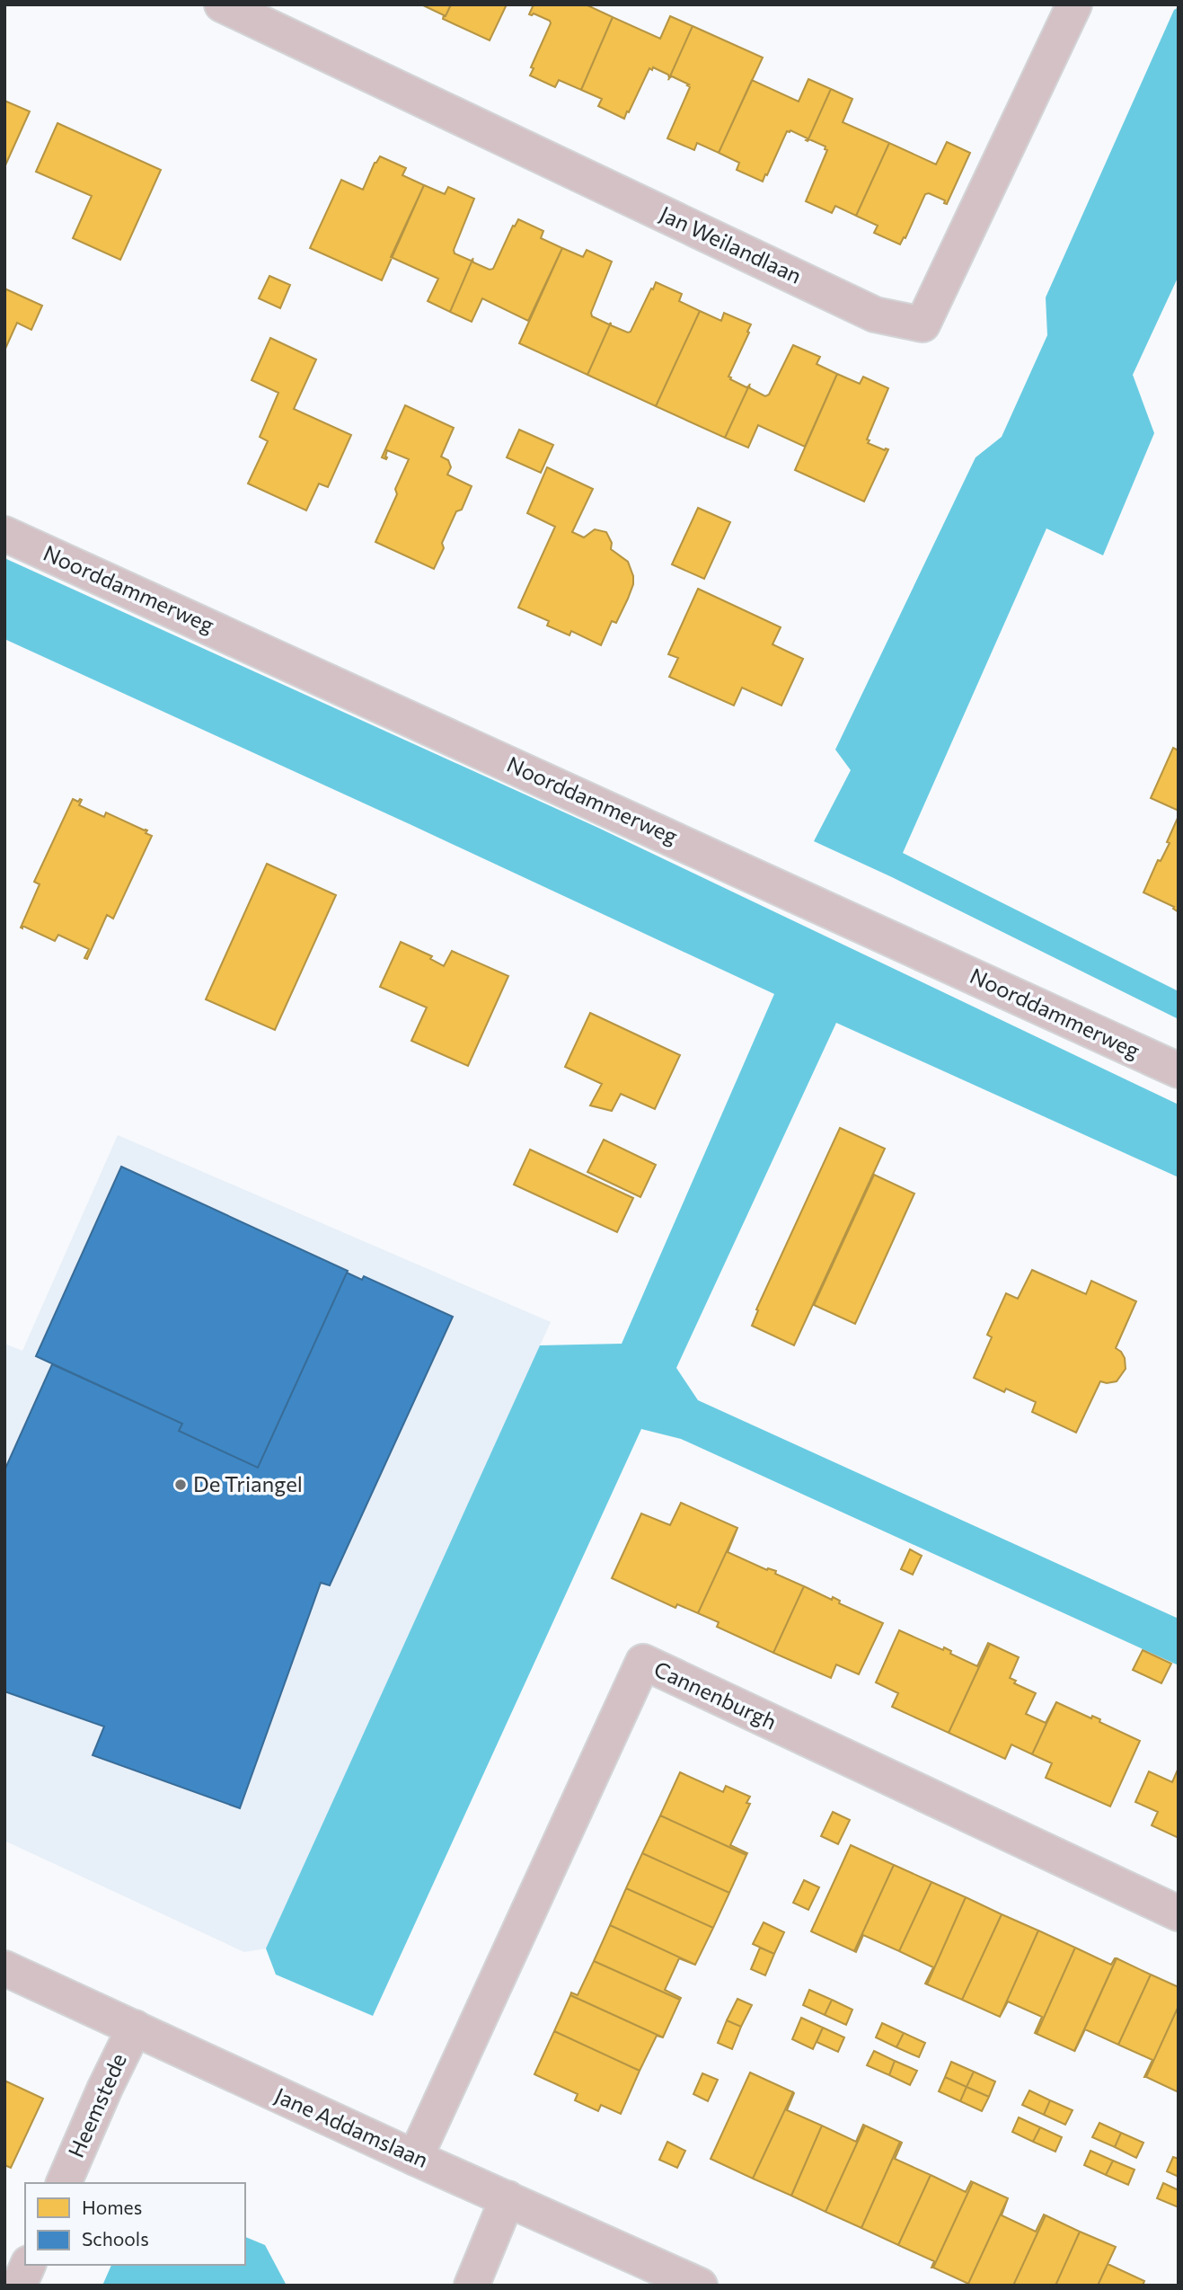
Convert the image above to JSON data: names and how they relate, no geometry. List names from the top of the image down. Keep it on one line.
{"streets":{"street":["Jan Weilandlaan","Noorddammerweg","Cannenburgh","Heemstede","Jane Addamslaan"]},"crossings":[["Cannenburgh","Jane Addamslaan"],["Heemstede","Jane Addamslaan"]],"places":["De Triangel"],"legend":["Homes","Schools"]}
